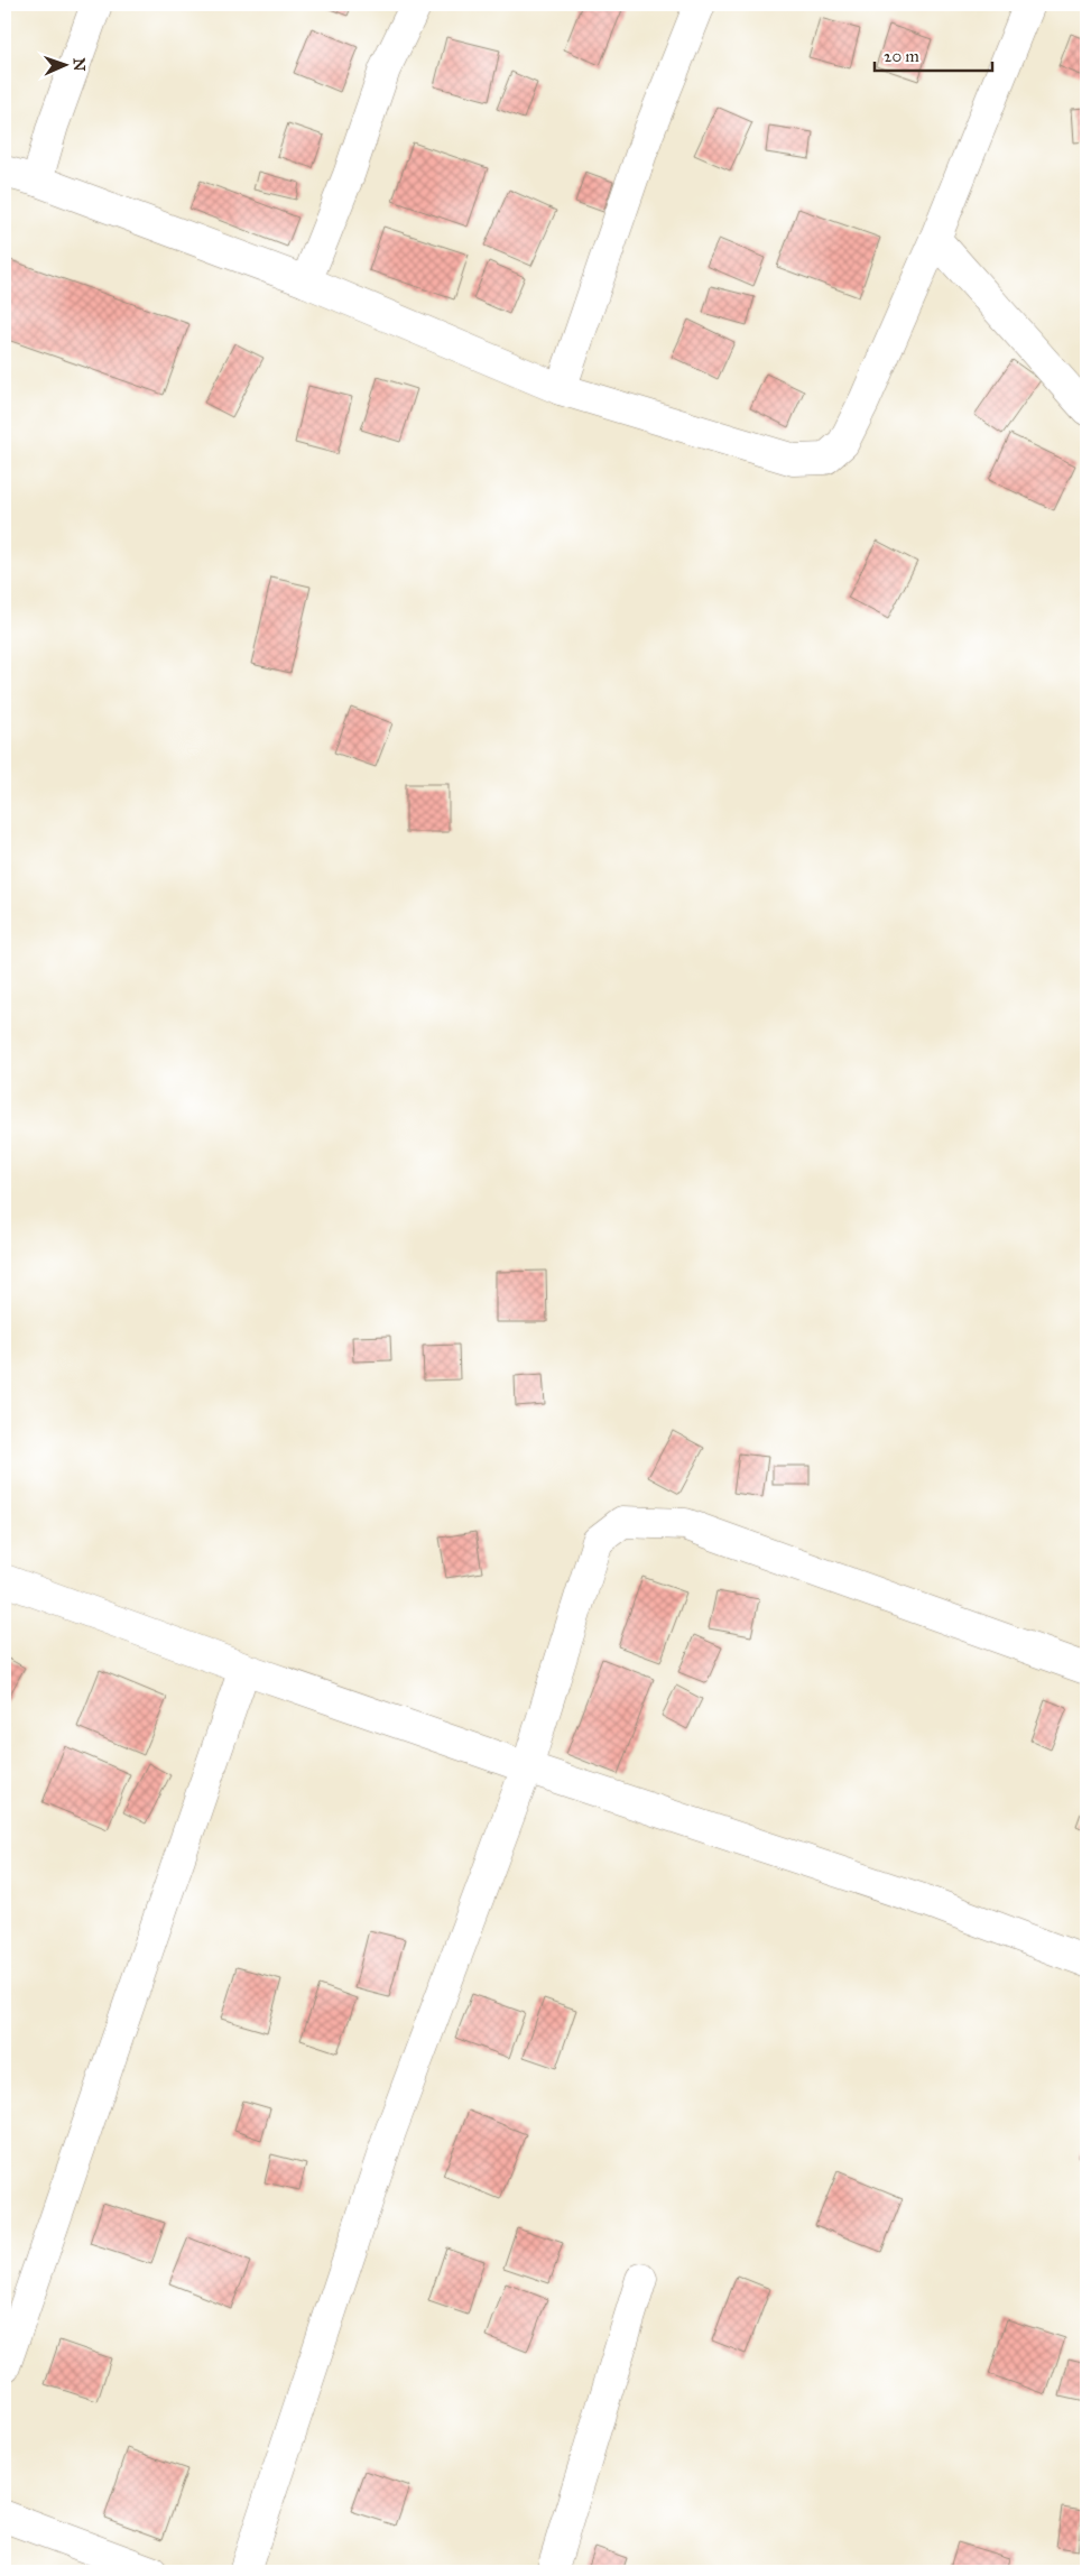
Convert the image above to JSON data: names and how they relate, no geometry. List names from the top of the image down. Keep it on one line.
{"scale_bar":"20 m","north":"right"}
